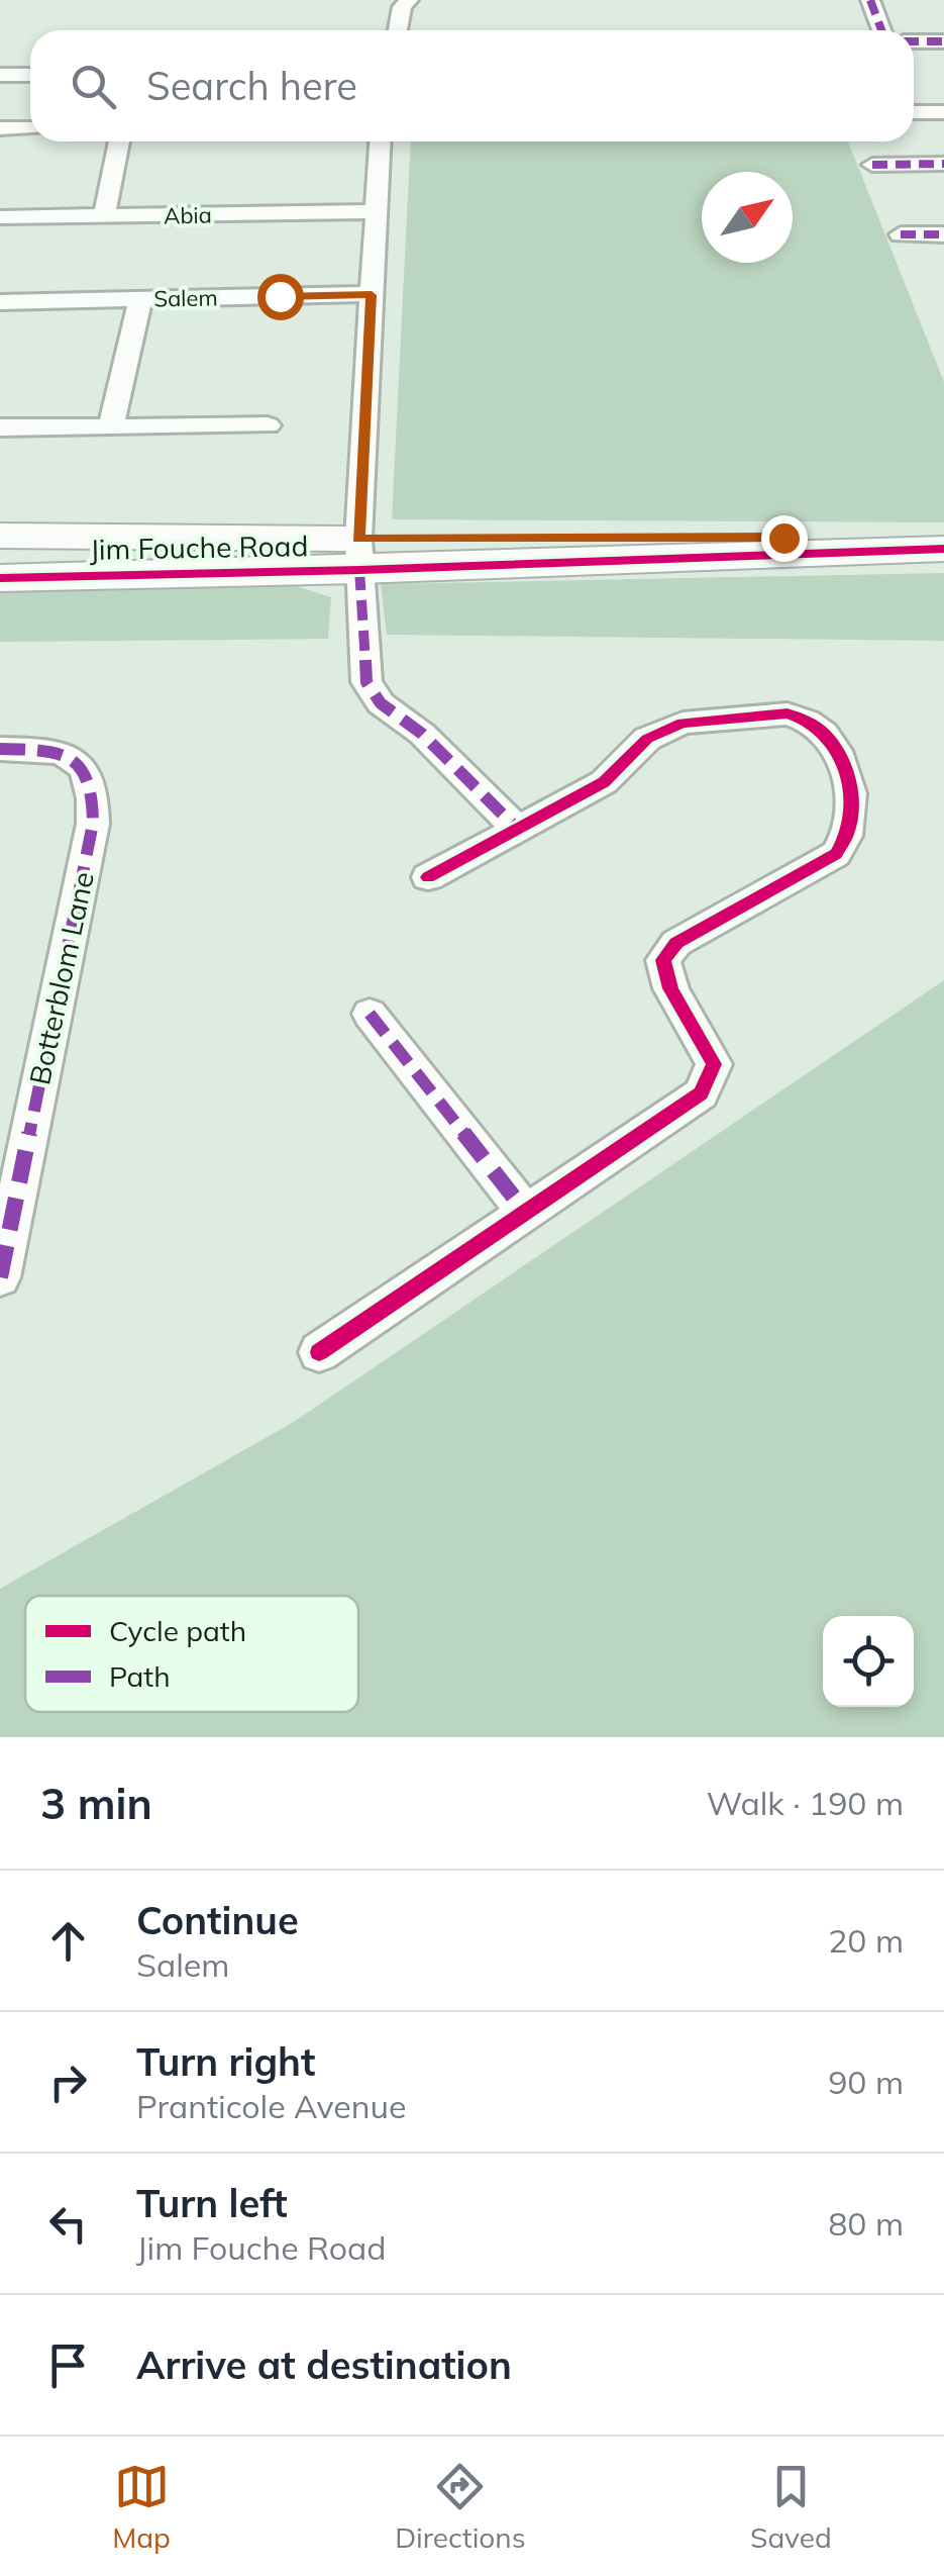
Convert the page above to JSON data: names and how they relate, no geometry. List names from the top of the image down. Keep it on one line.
{"streets":{"street":["Abia","Salem","Jim Fouche Road","Botterblom Lane"]},"legend":["Cycle path","Path"],"north":"top right","page":{"search":"Search here","heading":["3 min","Walk · 190 m"],"list":[["Continue","Salem","20 m"],["Turn right","Pranticole Avenue","90 m"],["Turn left","Jim Fouche Road","80 m"],"Arrive at destination"],"nav":["Map","Directions","Saved"]}}
